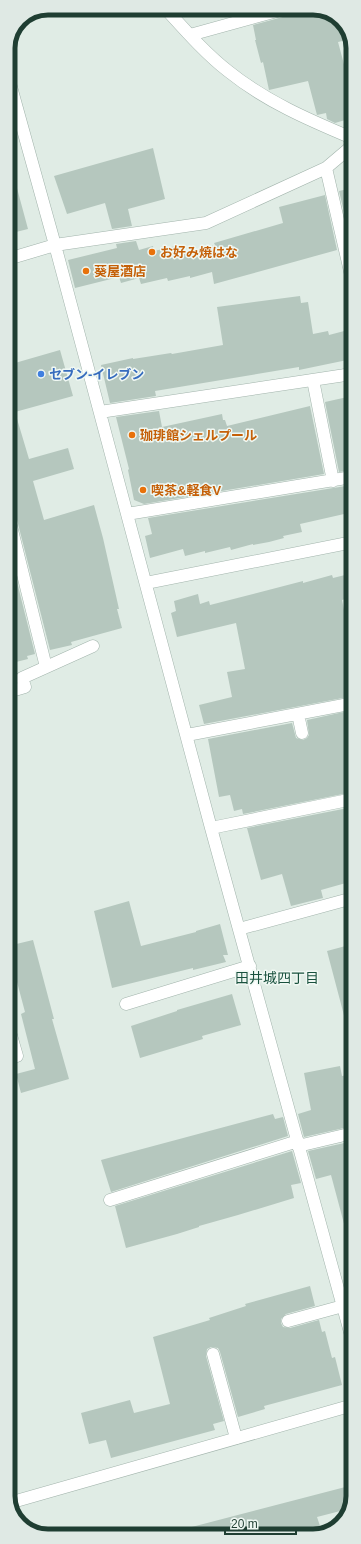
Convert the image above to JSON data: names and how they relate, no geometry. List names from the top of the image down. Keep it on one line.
{"districts":["田井城四丁目"],"places":["お好み焼はな","葵屋酒店","セブン-イレブン","珈琲館シェルプール","喫茶&軽食V"],"scale_bar":"20 m"}
